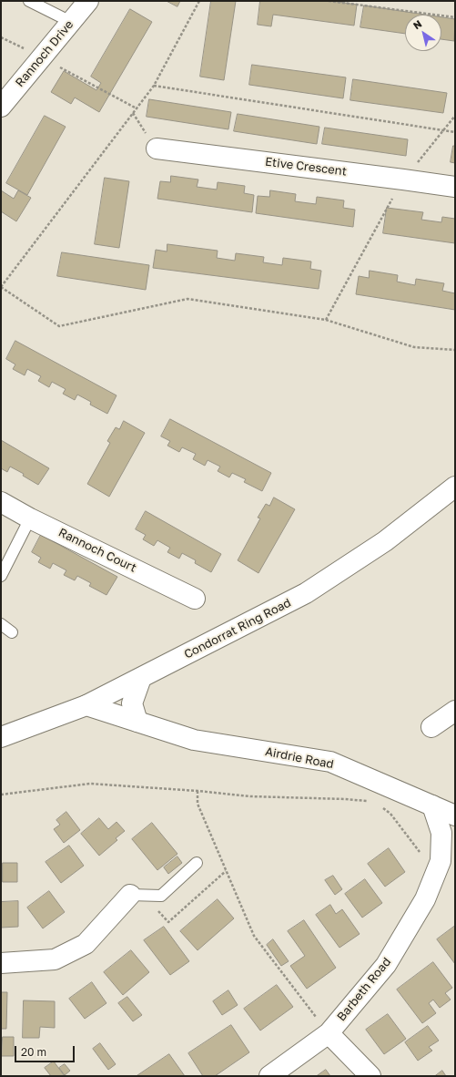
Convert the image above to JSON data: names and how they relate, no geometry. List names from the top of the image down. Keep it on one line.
{"streets":{"street":["Rannoch Drive","Etive Crescent","Rannoch Court","Condorrat Ring Road","Airdrie Road","Barbeth Road"]},"crossings":[["Condorrat Ring Road","Airdrie Road"],["Airdrie Road","Barbeth Road"]],"scale_bar":"20 m","north":"top left"}
